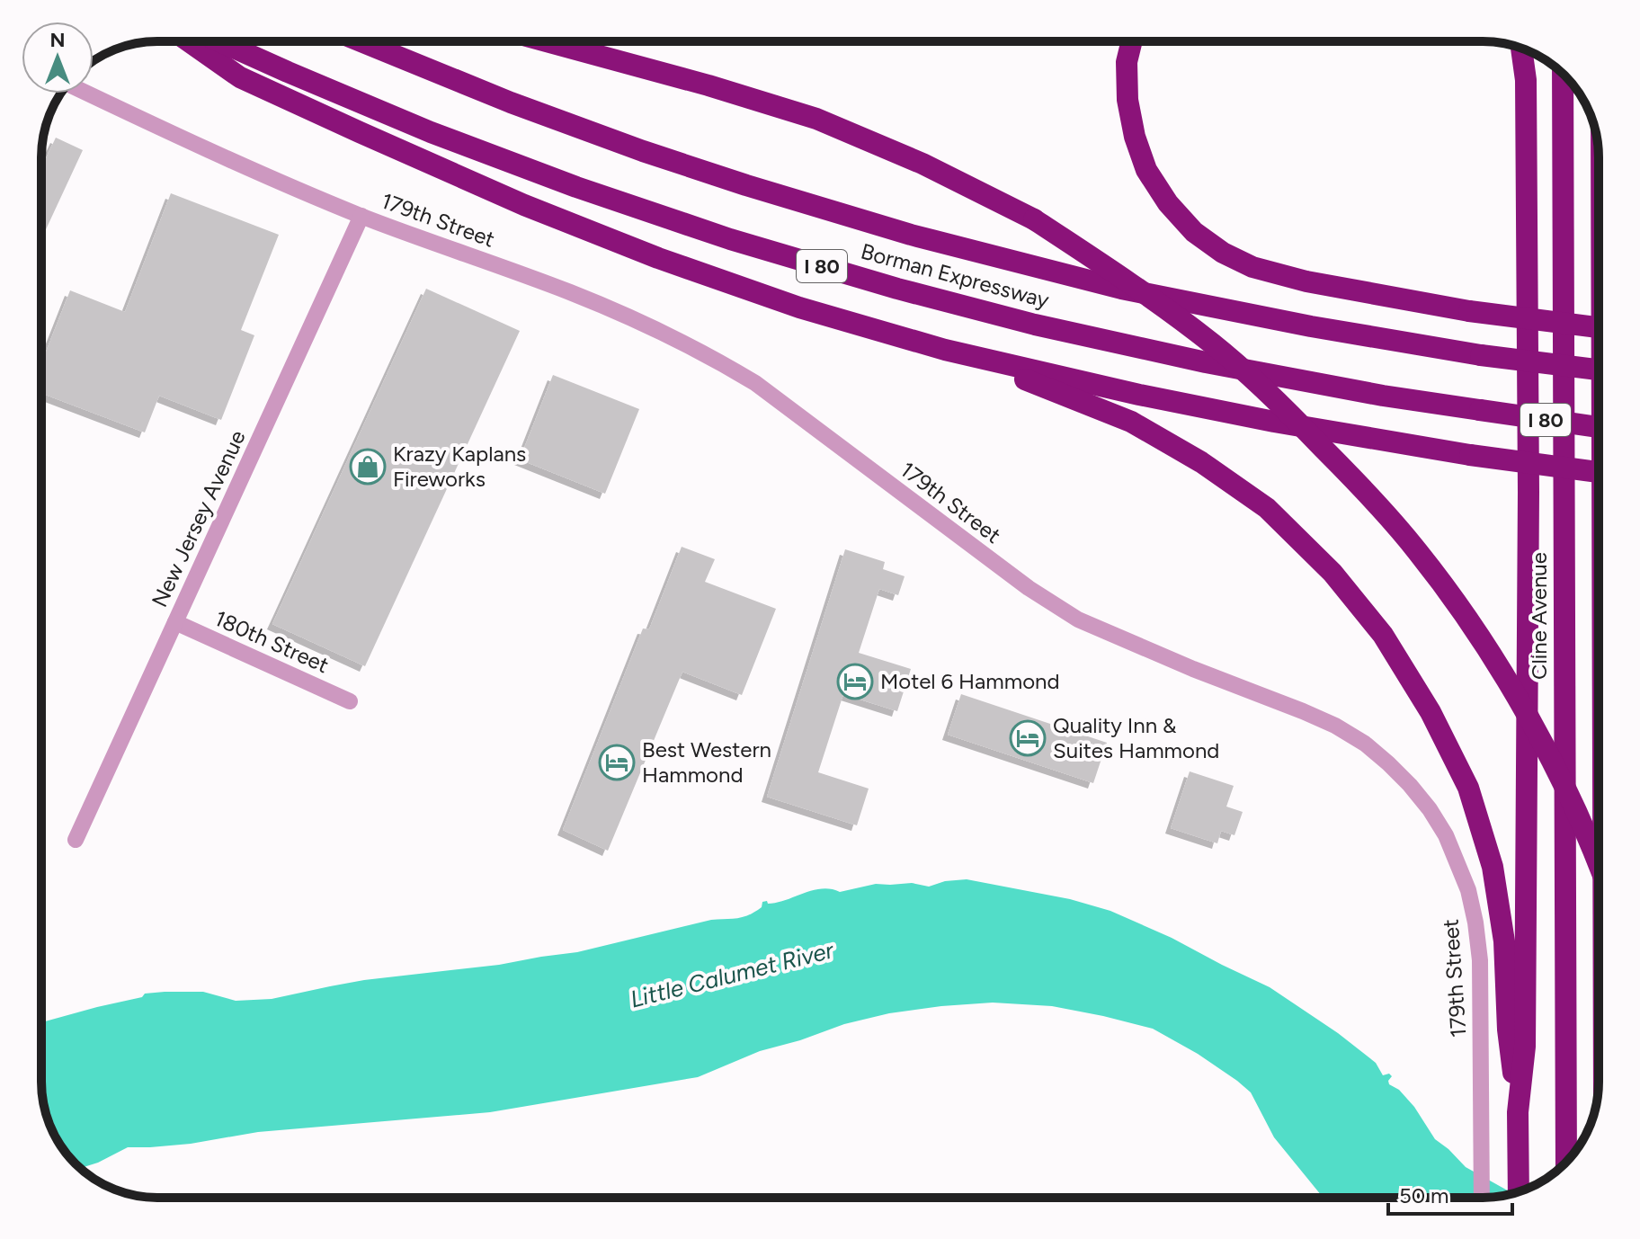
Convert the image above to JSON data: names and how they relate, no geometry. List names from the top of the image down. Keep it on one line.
{"streets":{"highway":["I 80","Borman Expressway","Cline Avenue"],"street":["179th Street","New Jersey Avenue","180th Street"]},"crossings":[["179th Street","New Jersey Avenue"],["New Jersey Avenue","180th Street"]],"water":["Little Calumet River"],"places":{"shop":["Krazy Kaplans Fireworks"],"hotel":["Motel 6 Hammond","Quality Inn & Suites Hammond","Best Western Hammond"]},"scale_bar":"50 m","north":"top"}
